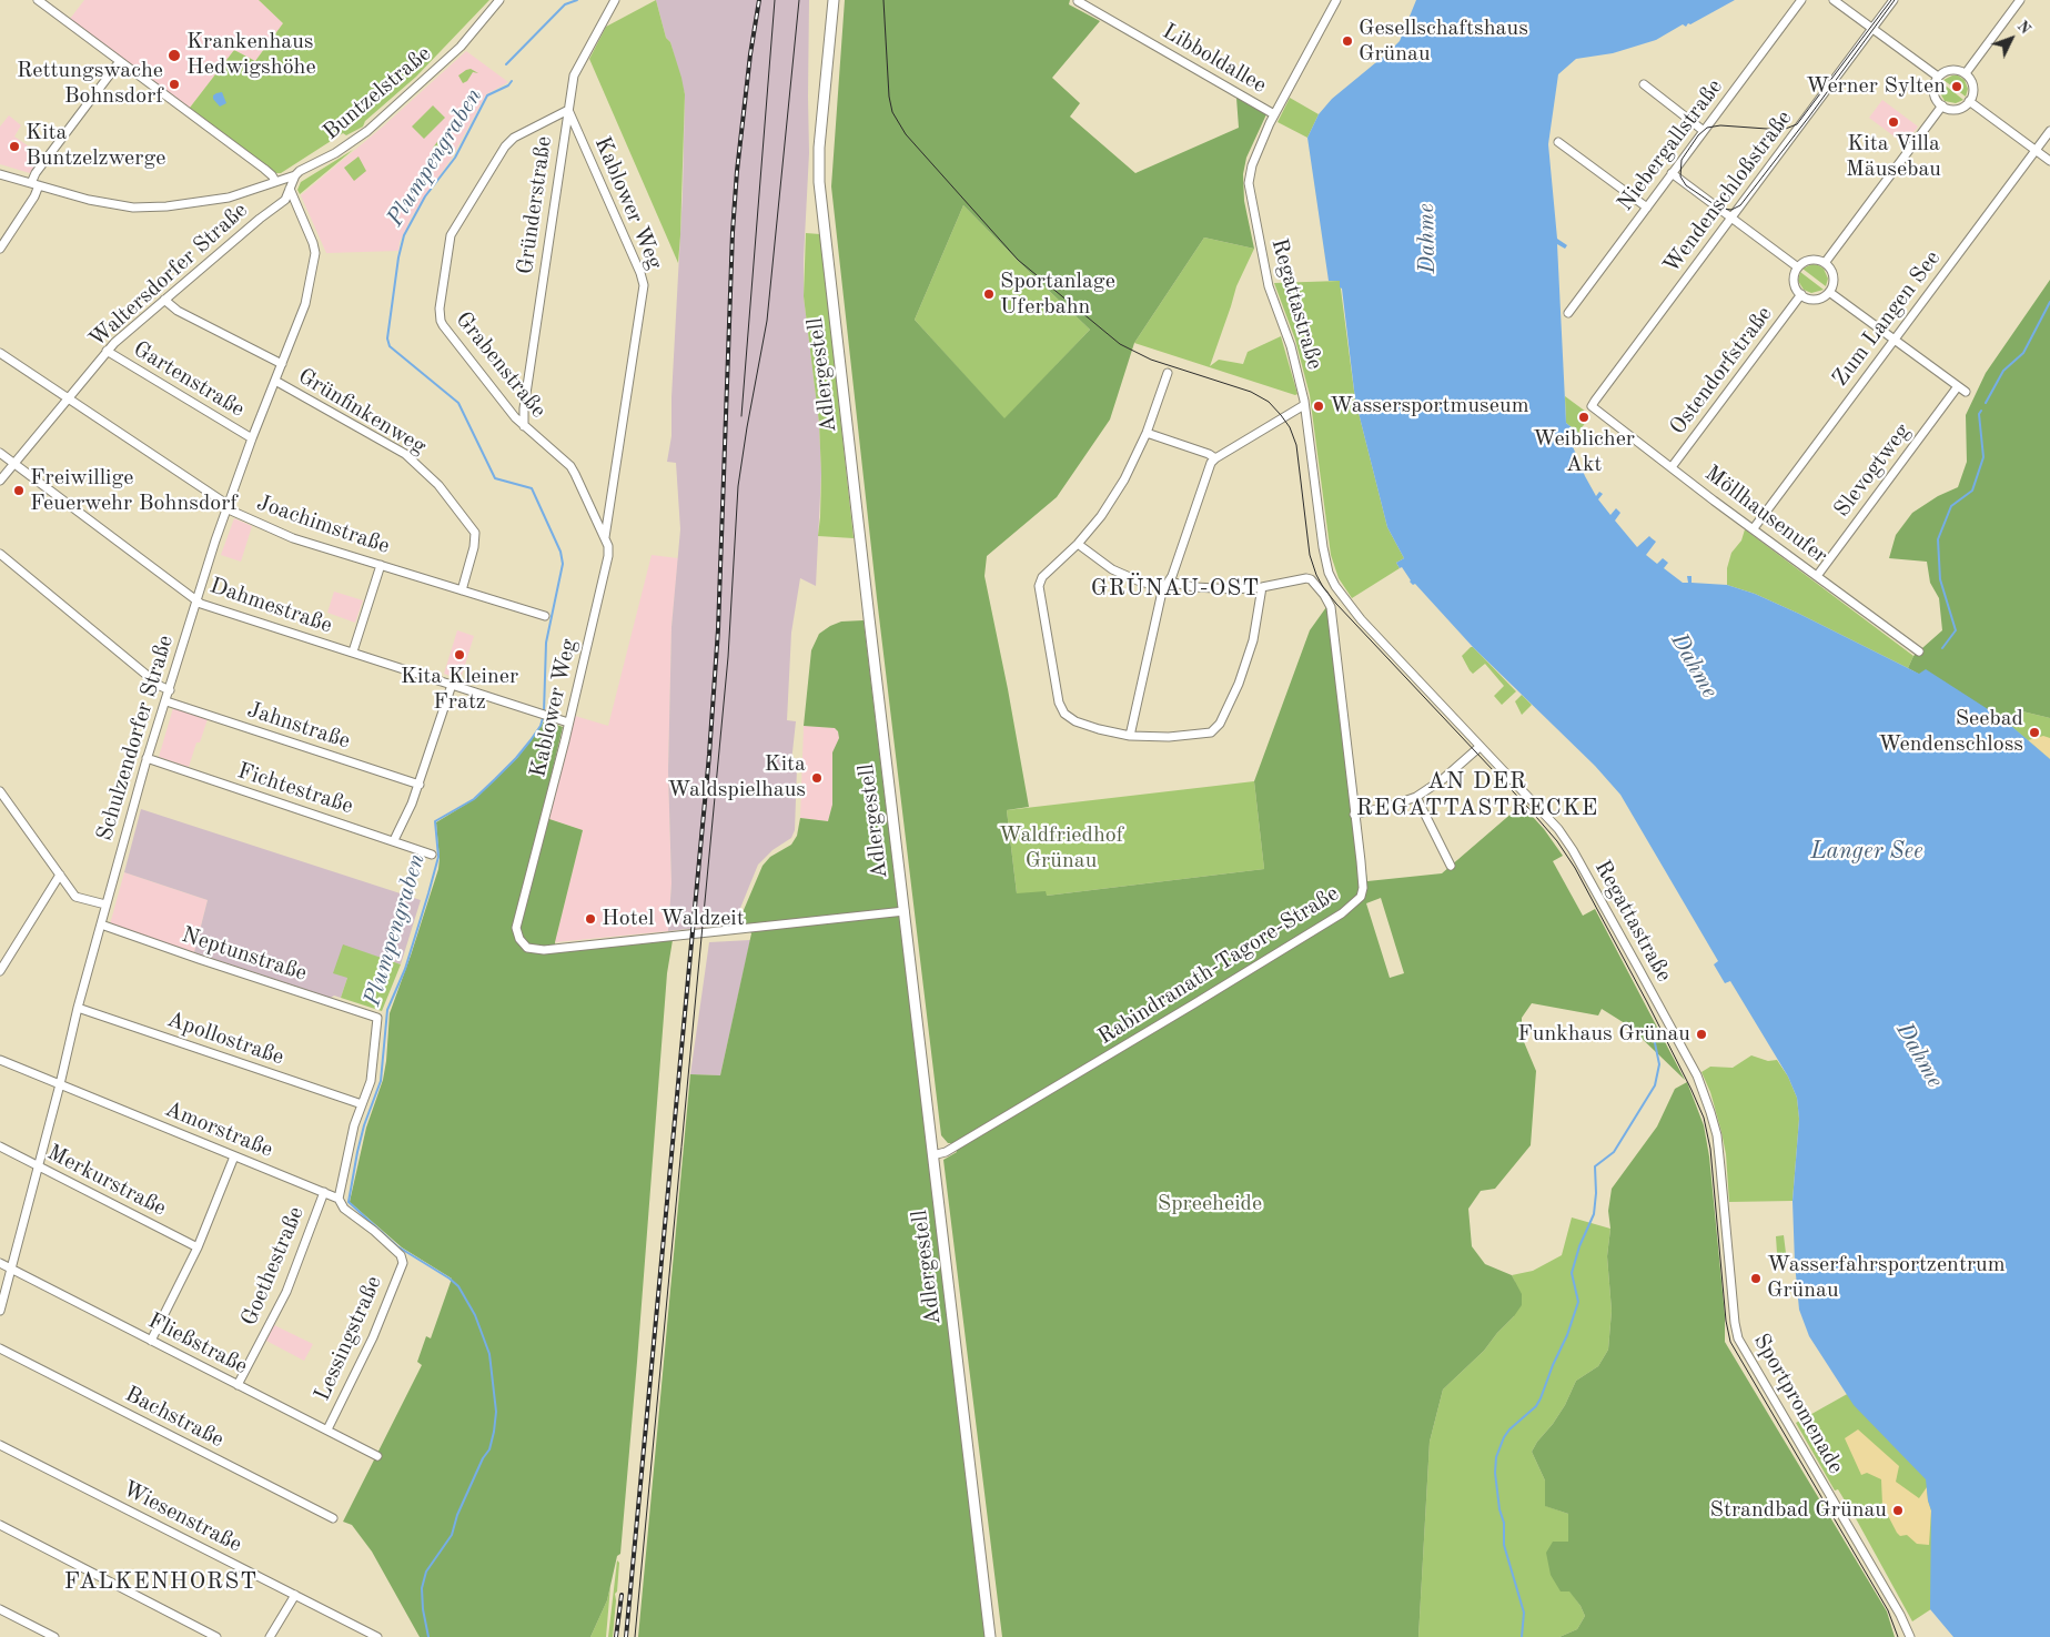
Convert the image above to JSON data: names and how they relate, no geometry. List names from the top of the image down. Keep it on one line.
{"streets":{"main road":["Adlergestell"],"street":["Libboldallee","Buntzelstraße","Niebergallstraße","Wendenschloßstraße","Kablower Weg","Gründerstraße","Waltersdorfer Straße","Regattastraße","Zum Langen See","Grabenstraße","Ostendorfstraße","Gartenstraße","Grünfinkenweg","Slevogtweg","Möllhausenufer","Joachimstraße","Dahmestraße","Jahnstraße","Schulzendorfer Straße","Fichtestraße","Neptunstraße","Rabindranath-Tagore-Straße","Apollostraße","Amorstraße","Merkurstraße","Goethestraße","Lessingstraße","Fließstraße","Sportpromenade","Bachstraße","Wiesenstraße"]},"crossings":[["Libboldallee","Regattastraße"],["Buntzelstraße","Waltersdorfer Straße"],["Wendenschloßstraße","Möllhausenufer"],["Kablower Weg","Gründerstraße"],["Kablower Weg","Grabenstraße"],["Kablower Weg","Adlergestell"],["Kablower Weg","Dahmestraße"],["Gründerstraße","Grabenstraße"],["Waltersdorfer Straße","Gartenstraße"],["Waltersdorfer Straße","Joachimstraße"],["Waltersdorfer Straße","Dahmestraße"],["Waltersdorfer Straße","Schulzendorfer Straße"],["Regattastraße","Sportpromenade"],["Zum Langen See","Möllhausenufer"],["Ostendorfstraße","Möllhausenufer"],["Adlergestell","Rabindranath-Tagore-Straße"],["Gartenstraße","Schulzendorfer Straße"],["Grünfinkenweg","Joachimstraße"],["Grünfinkenweg","Schulzendorfer Straße"],["Slevogtweg","Möllhausenufer"],["Joachimstraße","Schulzendorfer Straße"],["Dahmestraße","Schulzendorfer Straße"],["Jahnstraße","Schulzendorfer Straße"],["Schulzendorfer Straße","Fichtestraße"],["Schulzendorfer Straße","Neptunstraße"],["Schulzendorfer Straße","Apollostraße"],["Schulzendorfer Straße","Amorstraße"],["Schulzendorfer Straße","Merkurstraße"],["Schulzendorfer Straße","Fließstraße"],["Neptunstraße","Apollostraße"],["Amorstraße","Goethestraße"],["Amorstraße","Lessingstraße"],["Goethestraße","Fließstraße"],["Lessingstraße","Fließstraße"]],"districts":["GRÜNAU-OST","AN DER REGATTASTRECKE","FALKENHORST"],"water":["Plumpengraben","Dahme","Langer See"],"parks":["Waldfriedhof Grünau","Spreeheide"],"places":["Gesellschaftshaus Grünau","Krankenhaus Hedwigshöhe","Rettungswache Bohnsdorf","Werner Sylten","Kita Villa Mäusebau","Kita Buntzelzwerge","Sportanlage Uferbahn","Wassersportmuseum","Weiblicher Akt","Freiwillige Feuerwehr Bohnsdorf","Kita Kleiner Fratz","Seebad Wendenschloss","Kita Waldspielhaus","Hotel Waldzeit","Funkhaus Grünau","Wasserfahrsportzentrum Grünau","Strandbad Grünau"],"north":"top right"}
